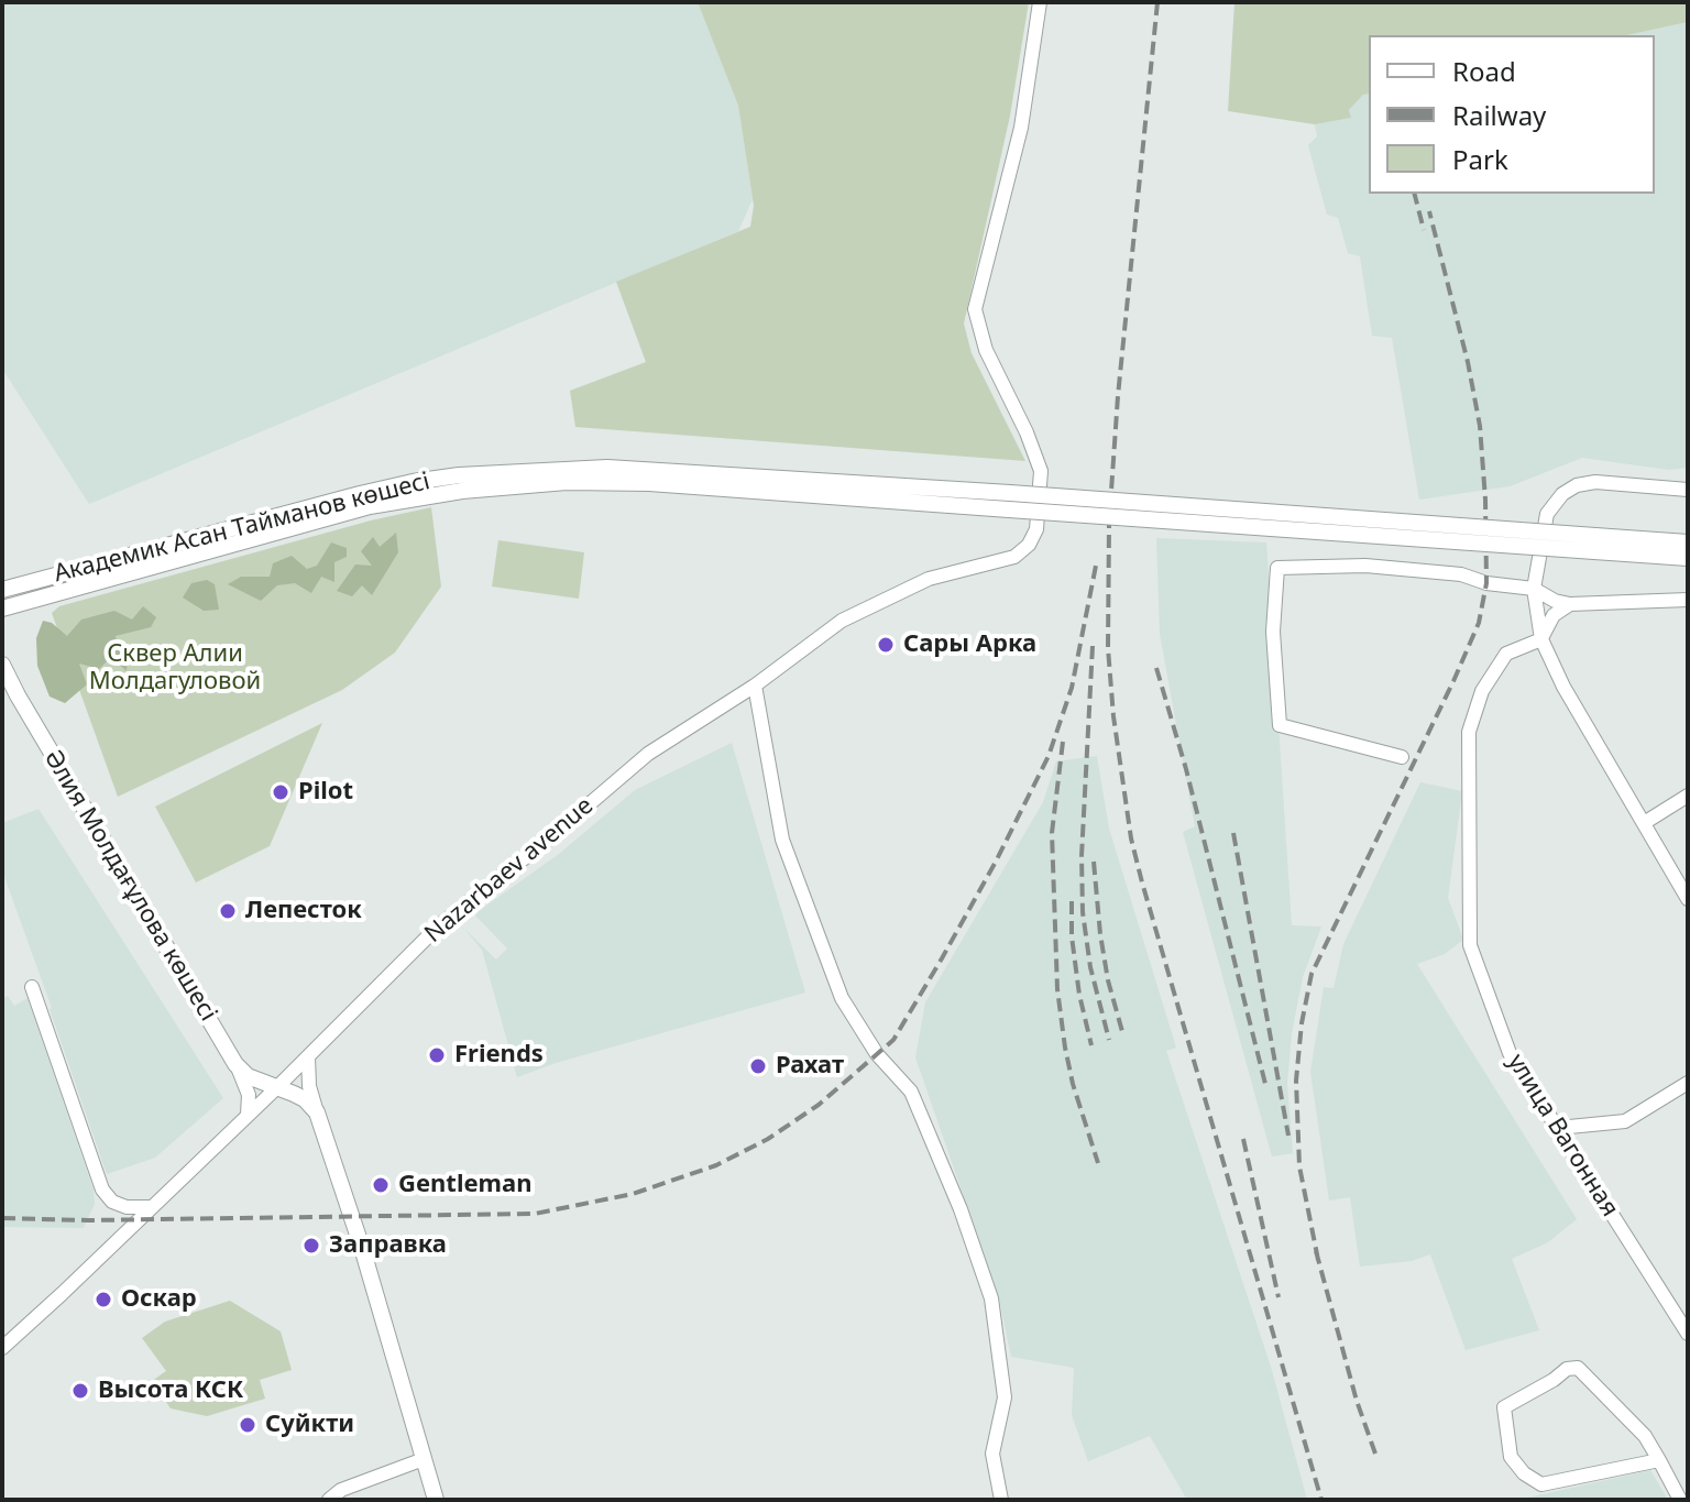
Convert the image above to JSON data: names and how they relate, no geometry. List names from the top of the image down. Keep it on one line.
{"streets":{"main road":["Академик Асан Тайманов көшесі","Әлия Молдағұлова көшесі"],"street":["Nazarbaev avenue","улица Вагонная"]},"crossings":[["Nazarbaev avenue","Әлия Молдағұлова көшесі"]],"parks":["Сквер Алии Молдагуловой"],"places":["Сары Арка","Pilot","Лепесток","Friends","Рахат","Gentleman","Заправка","Оскар","Высота КСК","Суйкти"],"legend":["Road","Railway","Park"]}
